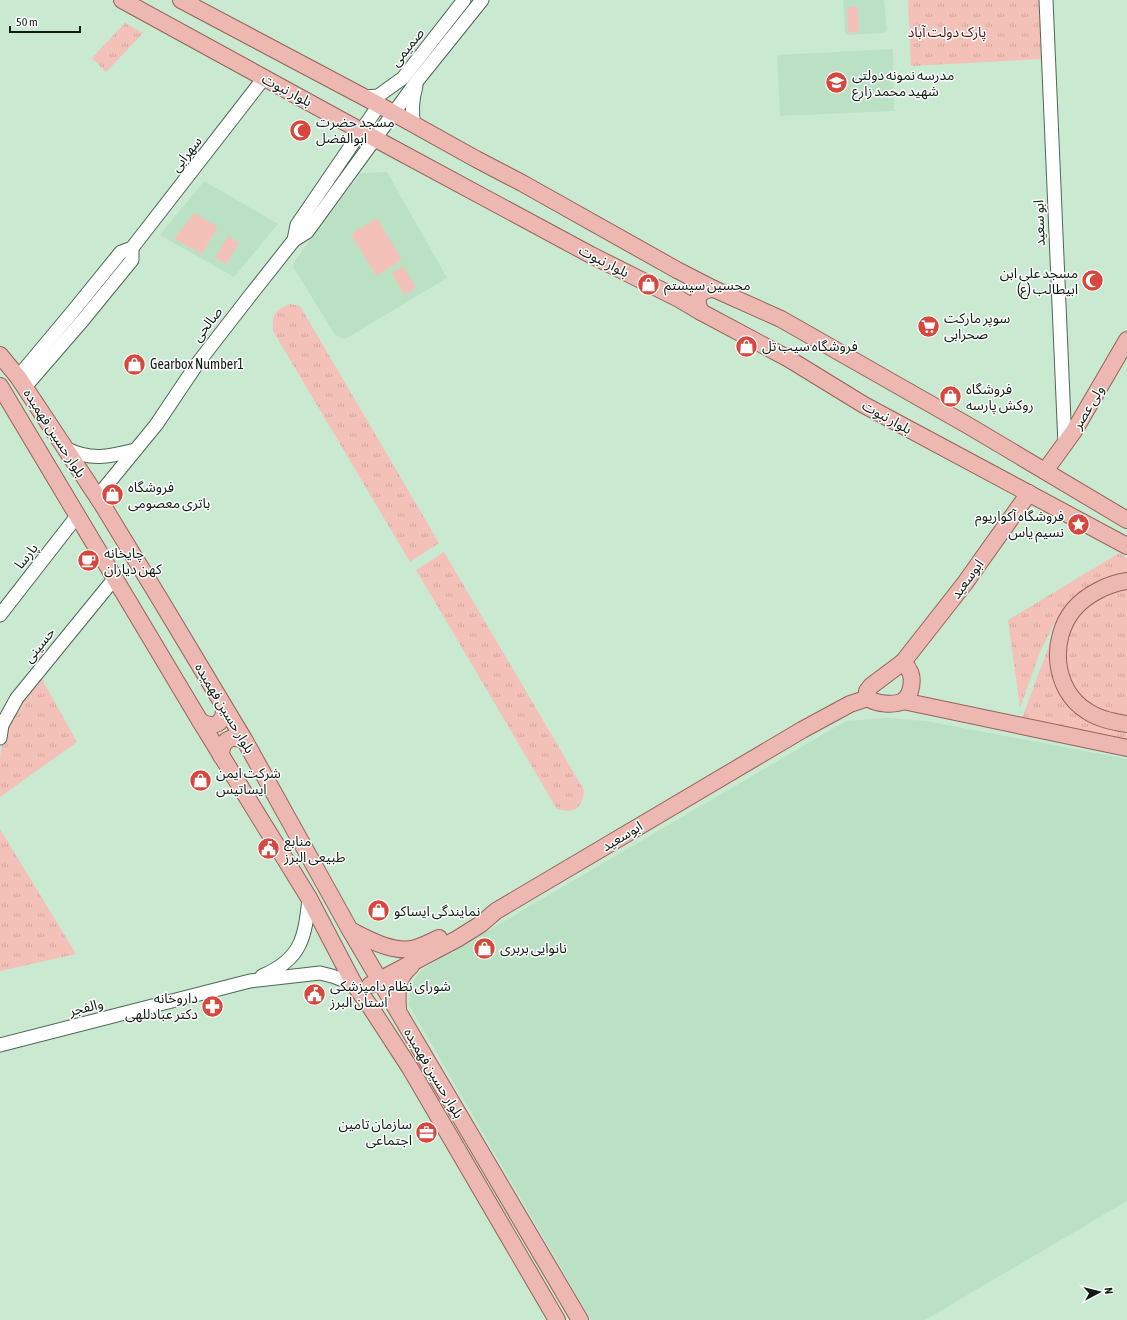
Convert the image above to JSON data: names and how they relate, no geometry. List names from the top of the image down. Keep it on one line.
{"streets":{"main road":["بلوار نبوت","ولی عصر","بلوار حسین فهمیده","ابوسعید"],"street":["صمیمی","سهرابی","ابو سعید","صالحی","پارسا","حسینی","والفجر"]},"crossings":[["صمیمی","بلوار نبوت"],["صمیمی","صالحی"],["بلوار نبوت","سهرابی"],["بلوار نبوت","صالحی"],["بلوار نبوت","ولی عصر"],["بلوار نبوت","ابوسعید"],["سهرابی","بلوار حسین فهمیده"],["ابو سعید","ولی عصر"],["صالحی","بلوار حسین فهمیده"],["بلوار حسین فهمیده","پارسا"],["بلوار حسین فهمیده","ابوسعید"],["بلوار حسین فهمیده","حسینی"]],"parks":["پارک دولت آباد"],"places":{"school or university":["مدرسه نمونه دولتی شهید محمد زارع"],"mosque":["مسجد حضرت ابوالفضل","مسجد علی ابن ابیطالب (ع)"],"shop":["محسین سیستم","فروشگاه سیب تل","Gearbox Number1","فروشگاه روکش پارسه","فروشگاه باتری معصومی","شرکت ایمن ایساتیس","نمایندگی ایساکو","نانوایی بربری"],"supermarket":["سوپر مارکت صحرابی"],"place":["فروشگاه آکواریوم نسیم یاس"],"cafe":["چایخانه کهن دیاران"],"public building":["منابع طبیعی البرز","شورای نظام دامپزشکی استان البرز"],"pharmacy":["داروخانه دکتر عبادللهی"],"office":["سازمان تامین اجتماعی"]},"scale_bar":"50 m","north":"right"}
